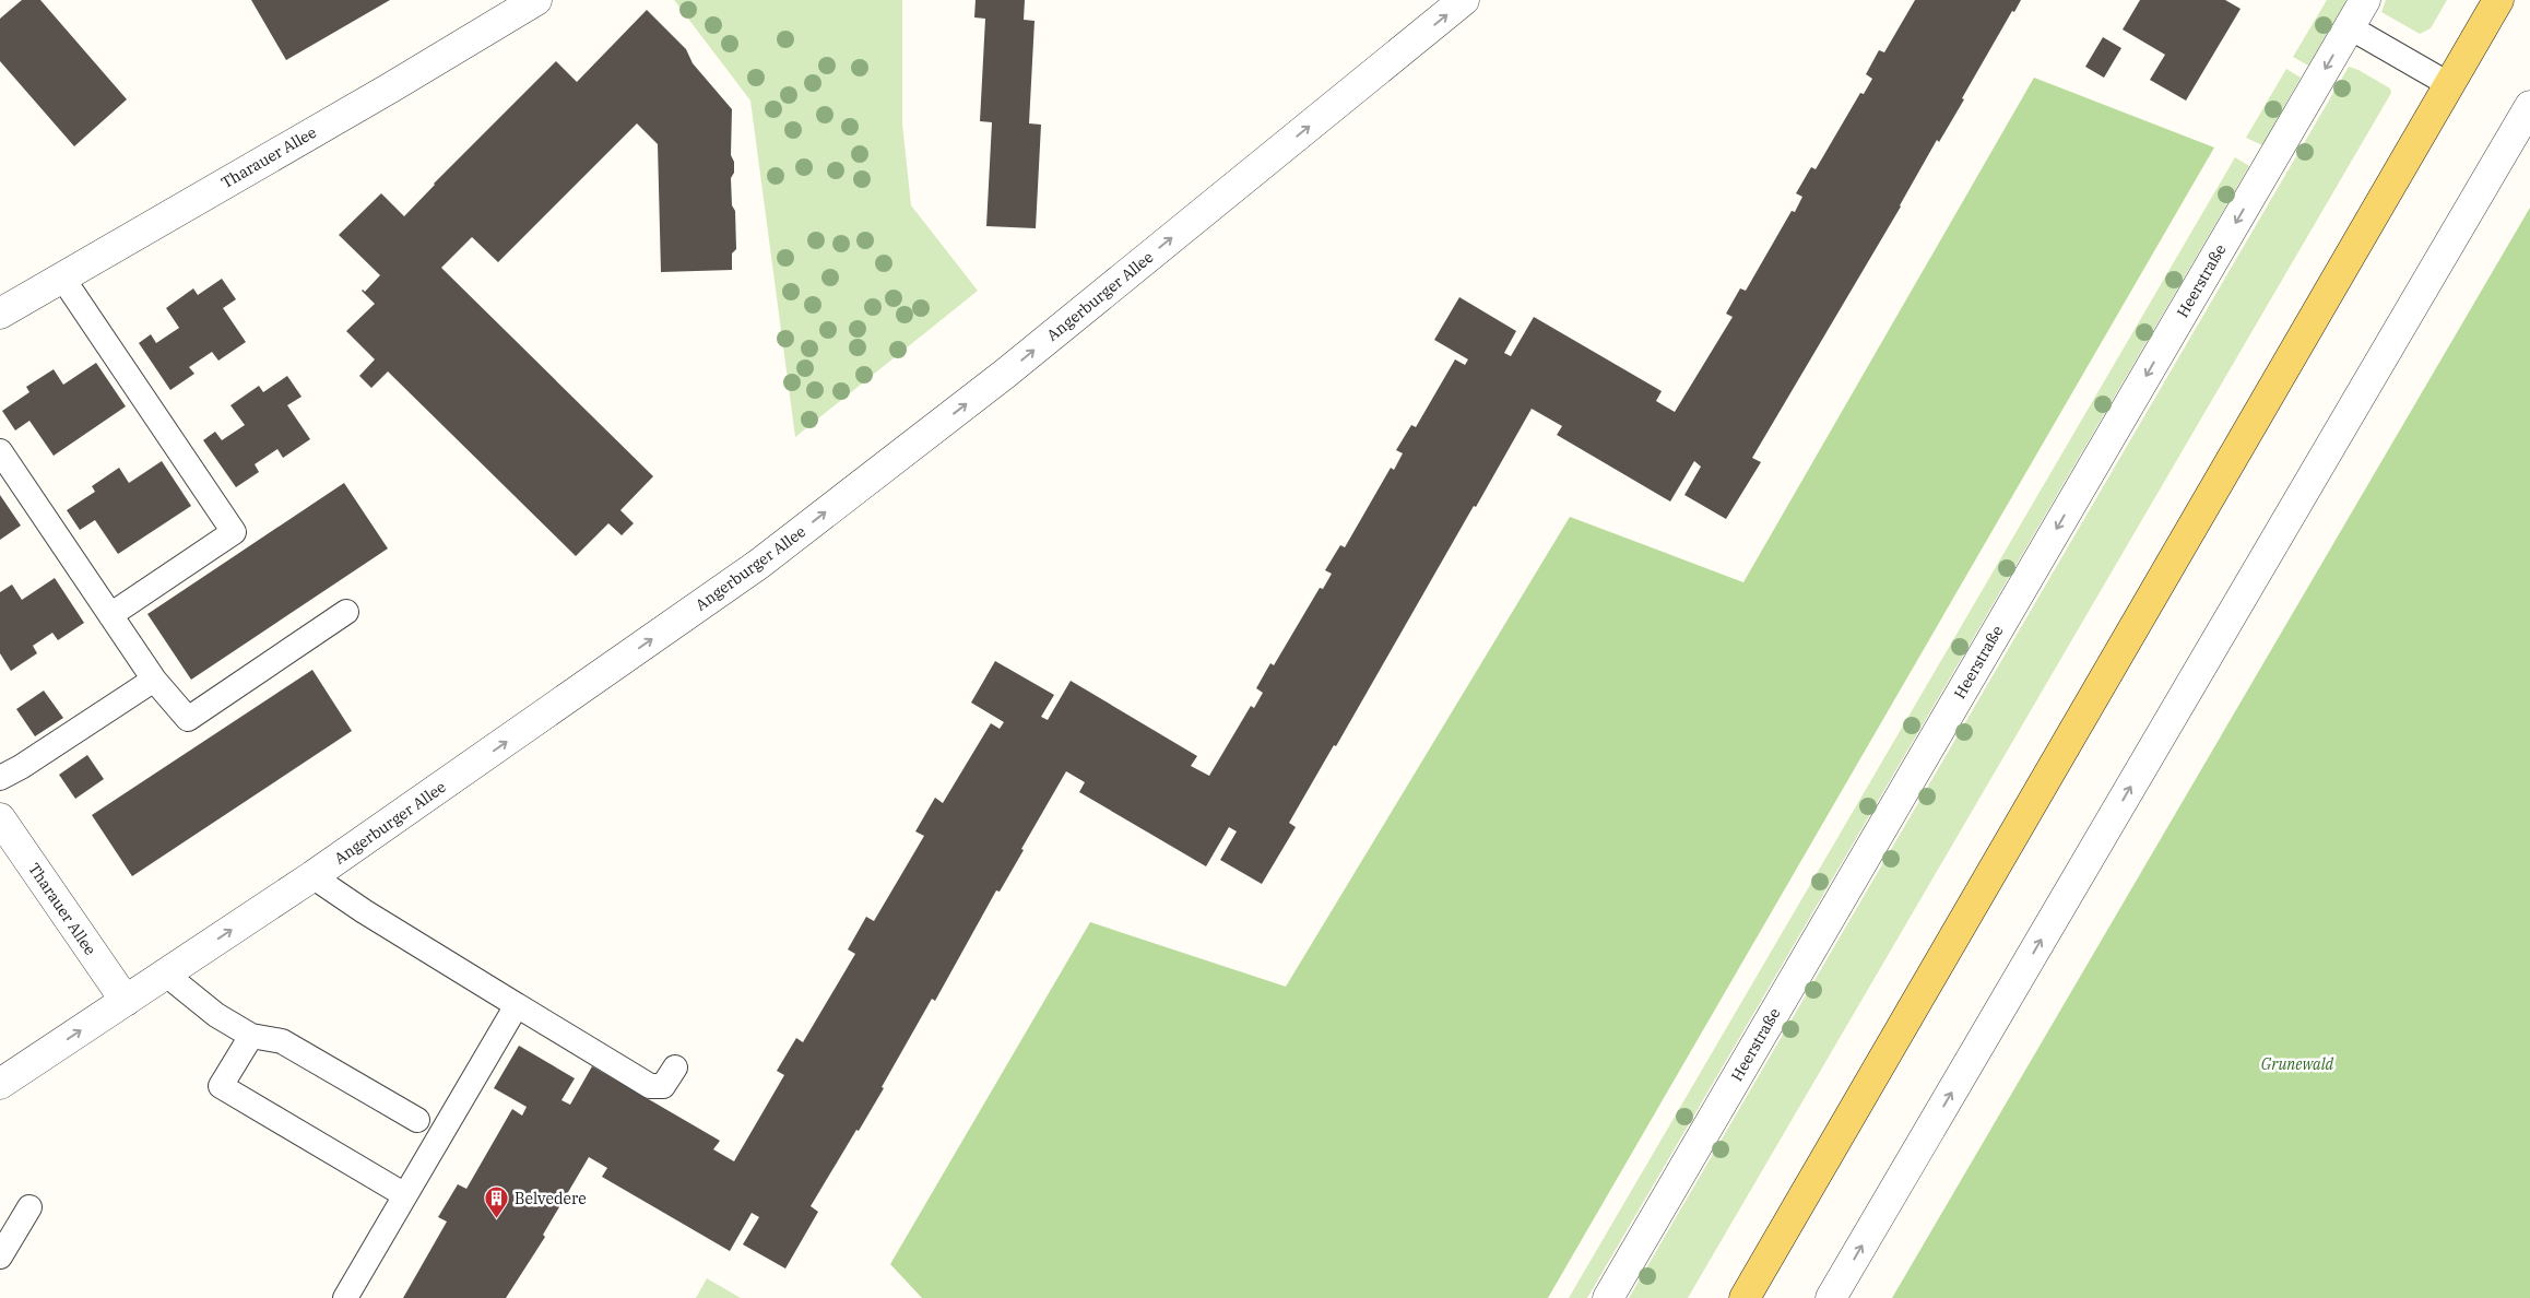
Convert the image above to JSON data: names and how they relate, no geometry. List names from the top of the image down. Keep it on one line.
{"streets":{"street":["Tharauer Allee","Heerstraße","Angerburger Allee"]},"crossings":[["Tharauer Allee","Angerburger Allee"]],"one_way":["Angerburger Allee"],"parks":["Grunewald"],"places":{"building":["Belvedere"]}}
